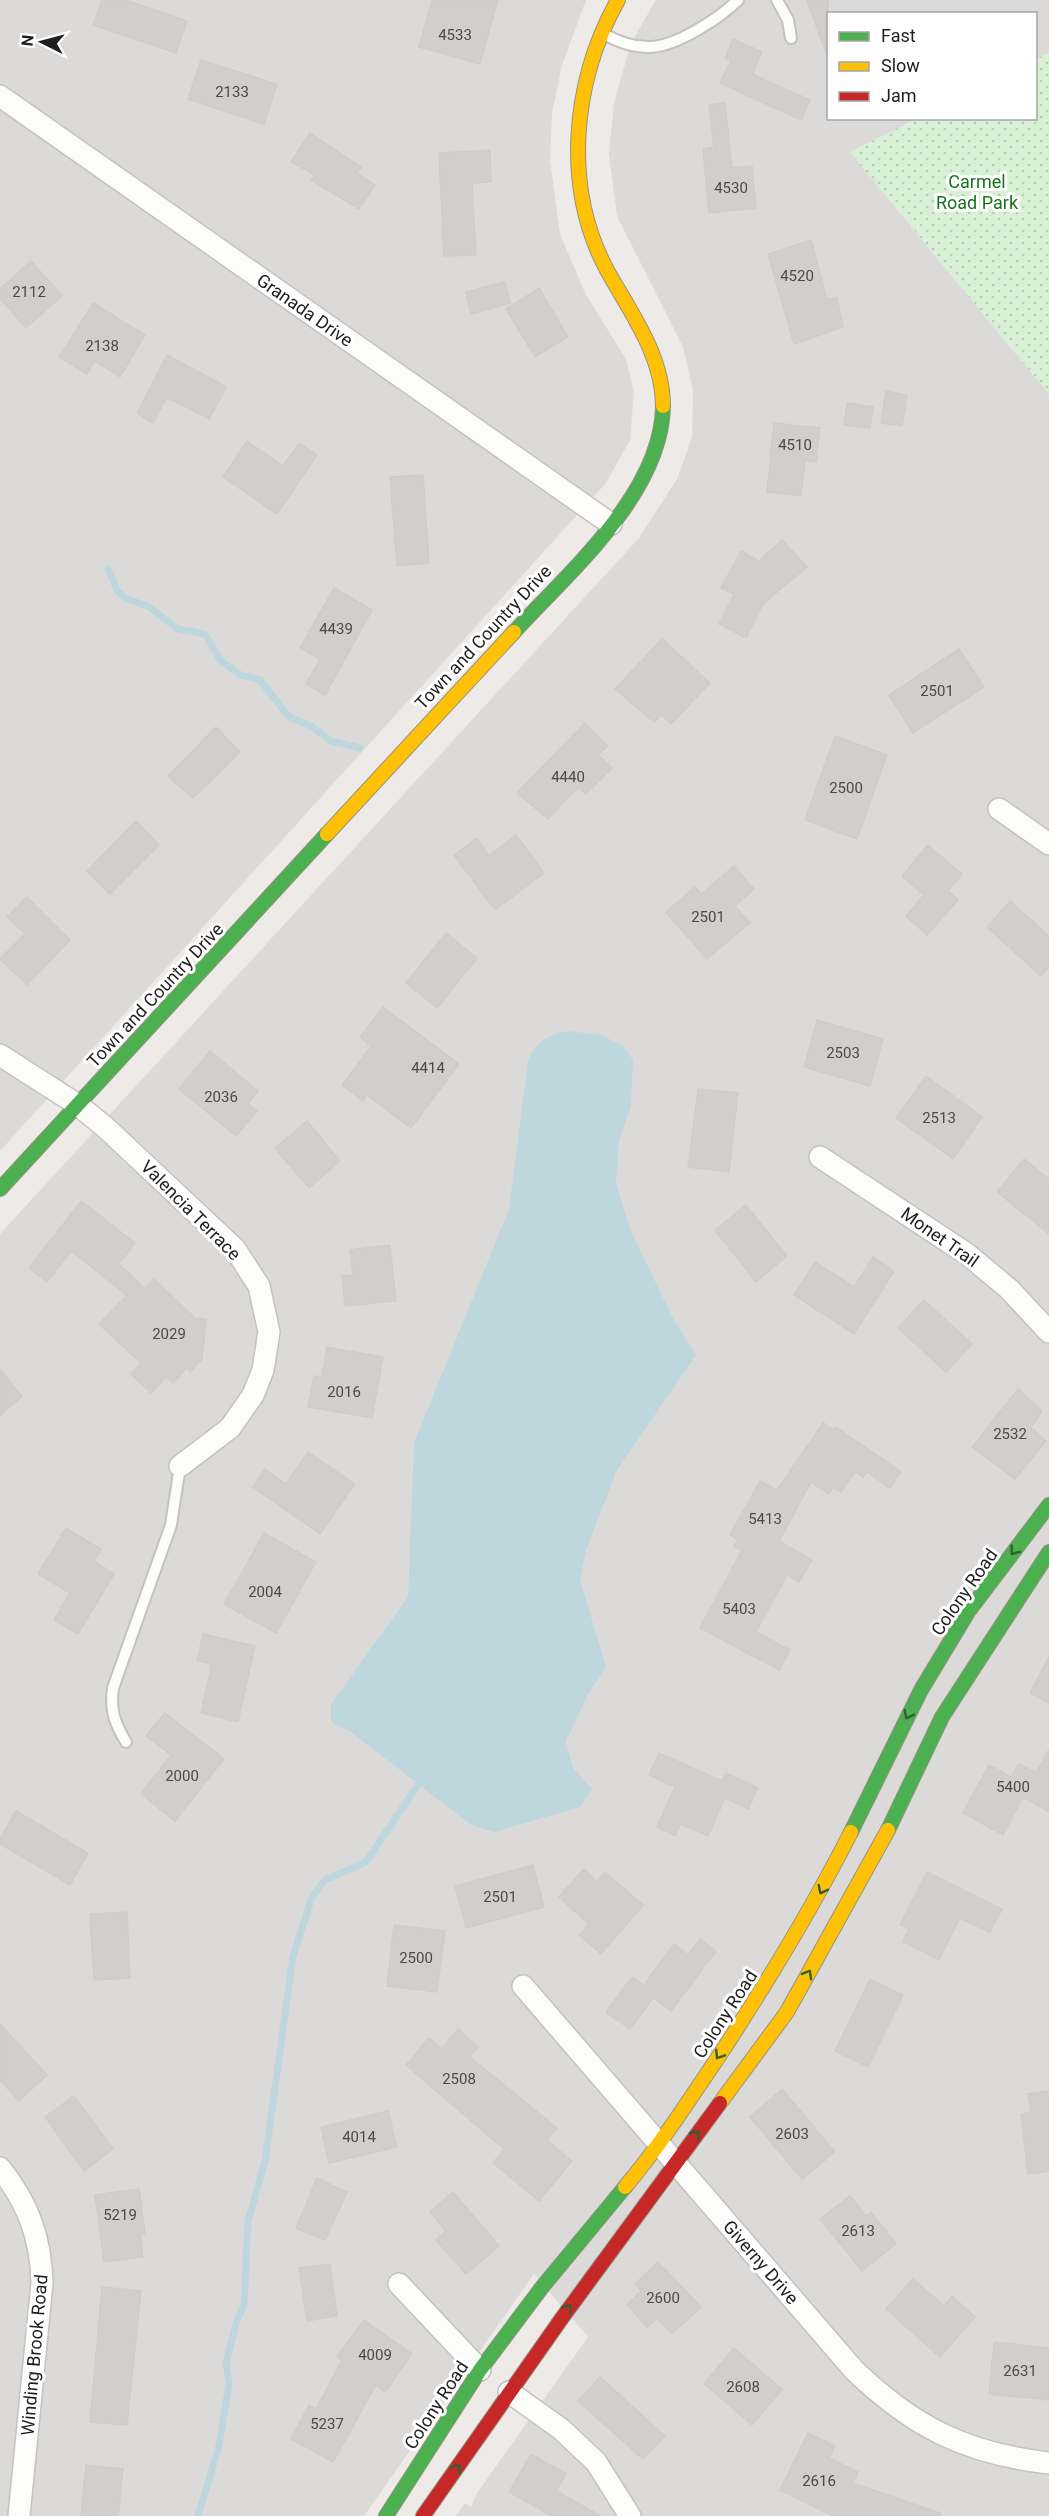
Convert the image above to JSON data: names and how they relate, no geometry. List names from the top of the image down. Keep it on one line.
{"streets":{"main road":["Town and Country Drive","Colony Road"],"street":["Granada Drive","Valencia Terrace","Monet Trail","Giverny Drive","Winding Brook Road"]},"crossings":[["Granada Drive","Town and Country Drive"],["Town and Country Drive","Valencia Terrace"],["Colony Road","Giverny Drive"]],"parks":["Carmel Road Park"],"house_numbers":["4533","2133","4530","4520","2112","2138","4510","4439","2501","4440","2500","2501","2503","4414","2036","2513","2029","2016","2532","5413","2004","5403","2000","5400","2501","2500","2508","2603","4014","5219","2613","2600","4009","2631","2608","5237","2616"],"legend":["Fast","Slow","Jam"],"north":"left"}
